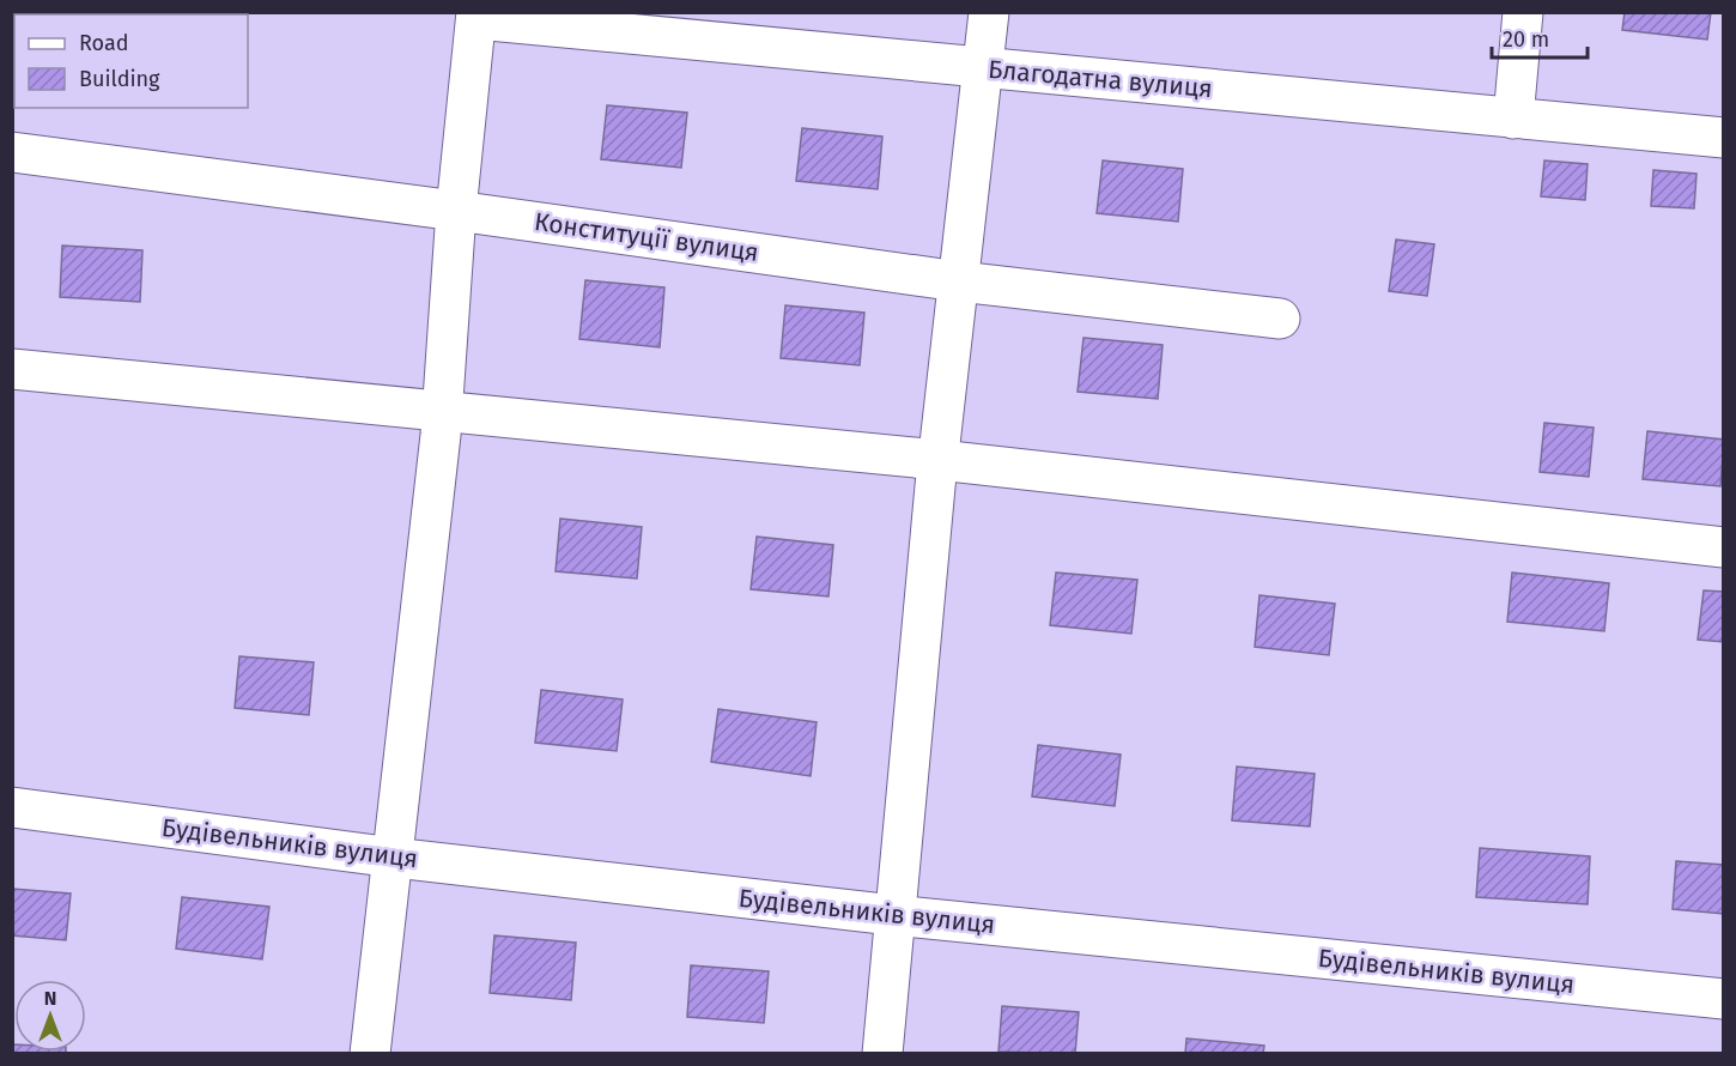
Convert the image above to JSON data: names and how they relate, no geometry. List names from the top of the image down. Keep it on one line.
{"streets":{"street":["Благодатна вулиця","Конституції вулиця","Будівельників вулиця"]},"legend":["Road","Building"],"scale_bar":"20 m","north":"top"}
